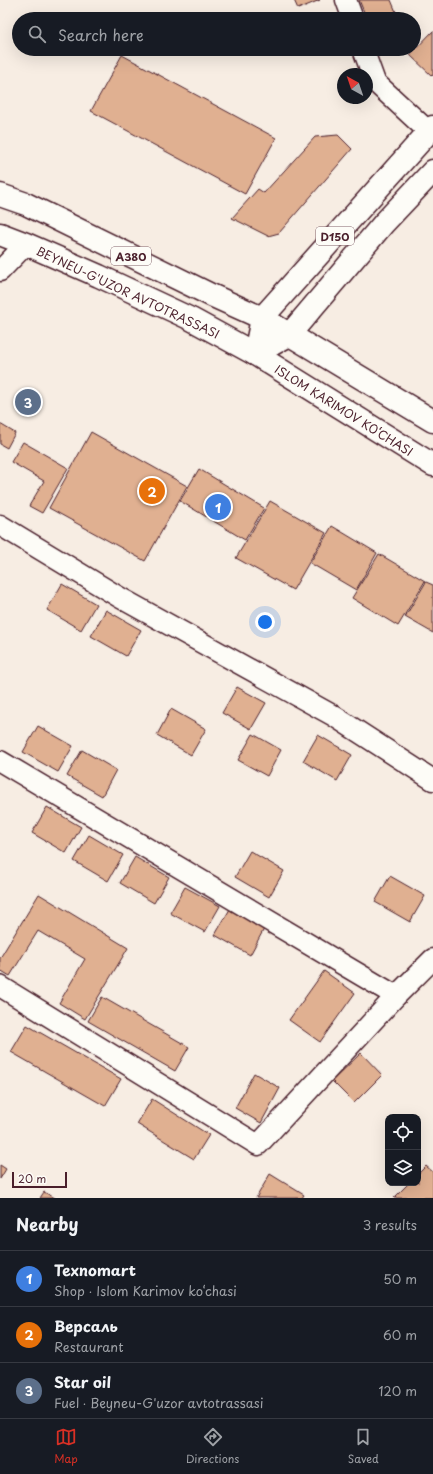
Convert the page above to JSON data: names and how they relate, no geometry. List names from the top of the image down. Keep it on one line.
{"streets":{"main road":["D150","A380","BEYNEU-G'UZOR AVTOTRASSASI","ISLOM KARIMOV KO‘CHASI"]},"crossings":[["D150","A380"],["D150","BEYNEU-G'UZOR AVTOTRASSASI"],["D150","ISLOM KARIMOV KO‘CHASI"],["BEYNEU-G'UZOR AVTOTRASSASI","ISLOM KARIMOV KO‘CHASI"]],"scale_bar":"20 m","north":"top left","page":{"search":"Search here","pins":["3","2","1"],"scale":"20 m","heading":["Nearby","3 results"],"list":[{"mark":"1","name":"Texnomart","note":"Shop · Islom Karimov ko‘chasi","value":"50 m"},{"mark":"2","name":"Версаль","note":"Restaurant","value":"60 m"},{"mark":"3","name":"Star oil","note":"Fuel · Beyneu-G'uzor avtotrassasi","value":"120 m"}],"nav":["Map","Directions","Saved"]}}
